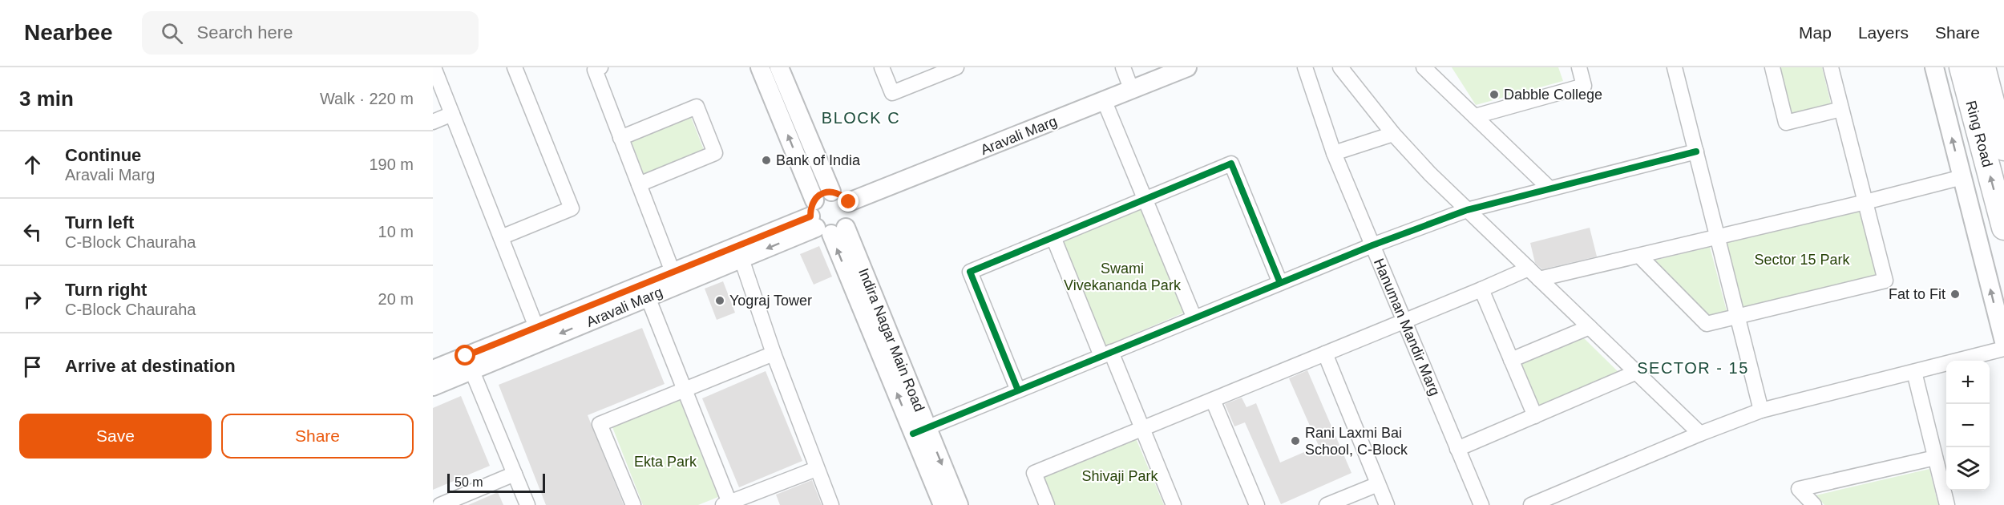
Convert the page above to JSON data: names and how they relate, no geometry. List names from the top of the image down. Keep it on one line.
{"streets":{"highway":["Ring Road"],"street":["Aravali Marg","Hanuman Mandir Marg","Indira Nagar Main Road"]},"crossings":[["Aravali Marg","Indira Nagar Main Road"]],"districts":["BLOCK C","SECTOR - 15"],"parks":["Sector 15 Park","Swami Vivekananda Park","Ekta Park","Shivaji Park"],"places":["Dabble College","Bank of India","Fat to Fit","Yograj Tower","Rani Laxmi Bai School, C-Block"],"scale_bar":"50 m","page":{"header":"Nearbee","search":"Search here","nav":["Map","Layers","Share"],"heading":["3 min","Walk · 220 m"],"list":[["Continue","Aravali Marg","190 m"],["Turn left","C-Block Chauraha","10 m"],["Turn right","C-Block Chauraha","20 m"],"Arrive at destination"],"map_buttons":["+","−"],"buttons":["Save","Share"],"scale":"50 m"}}
